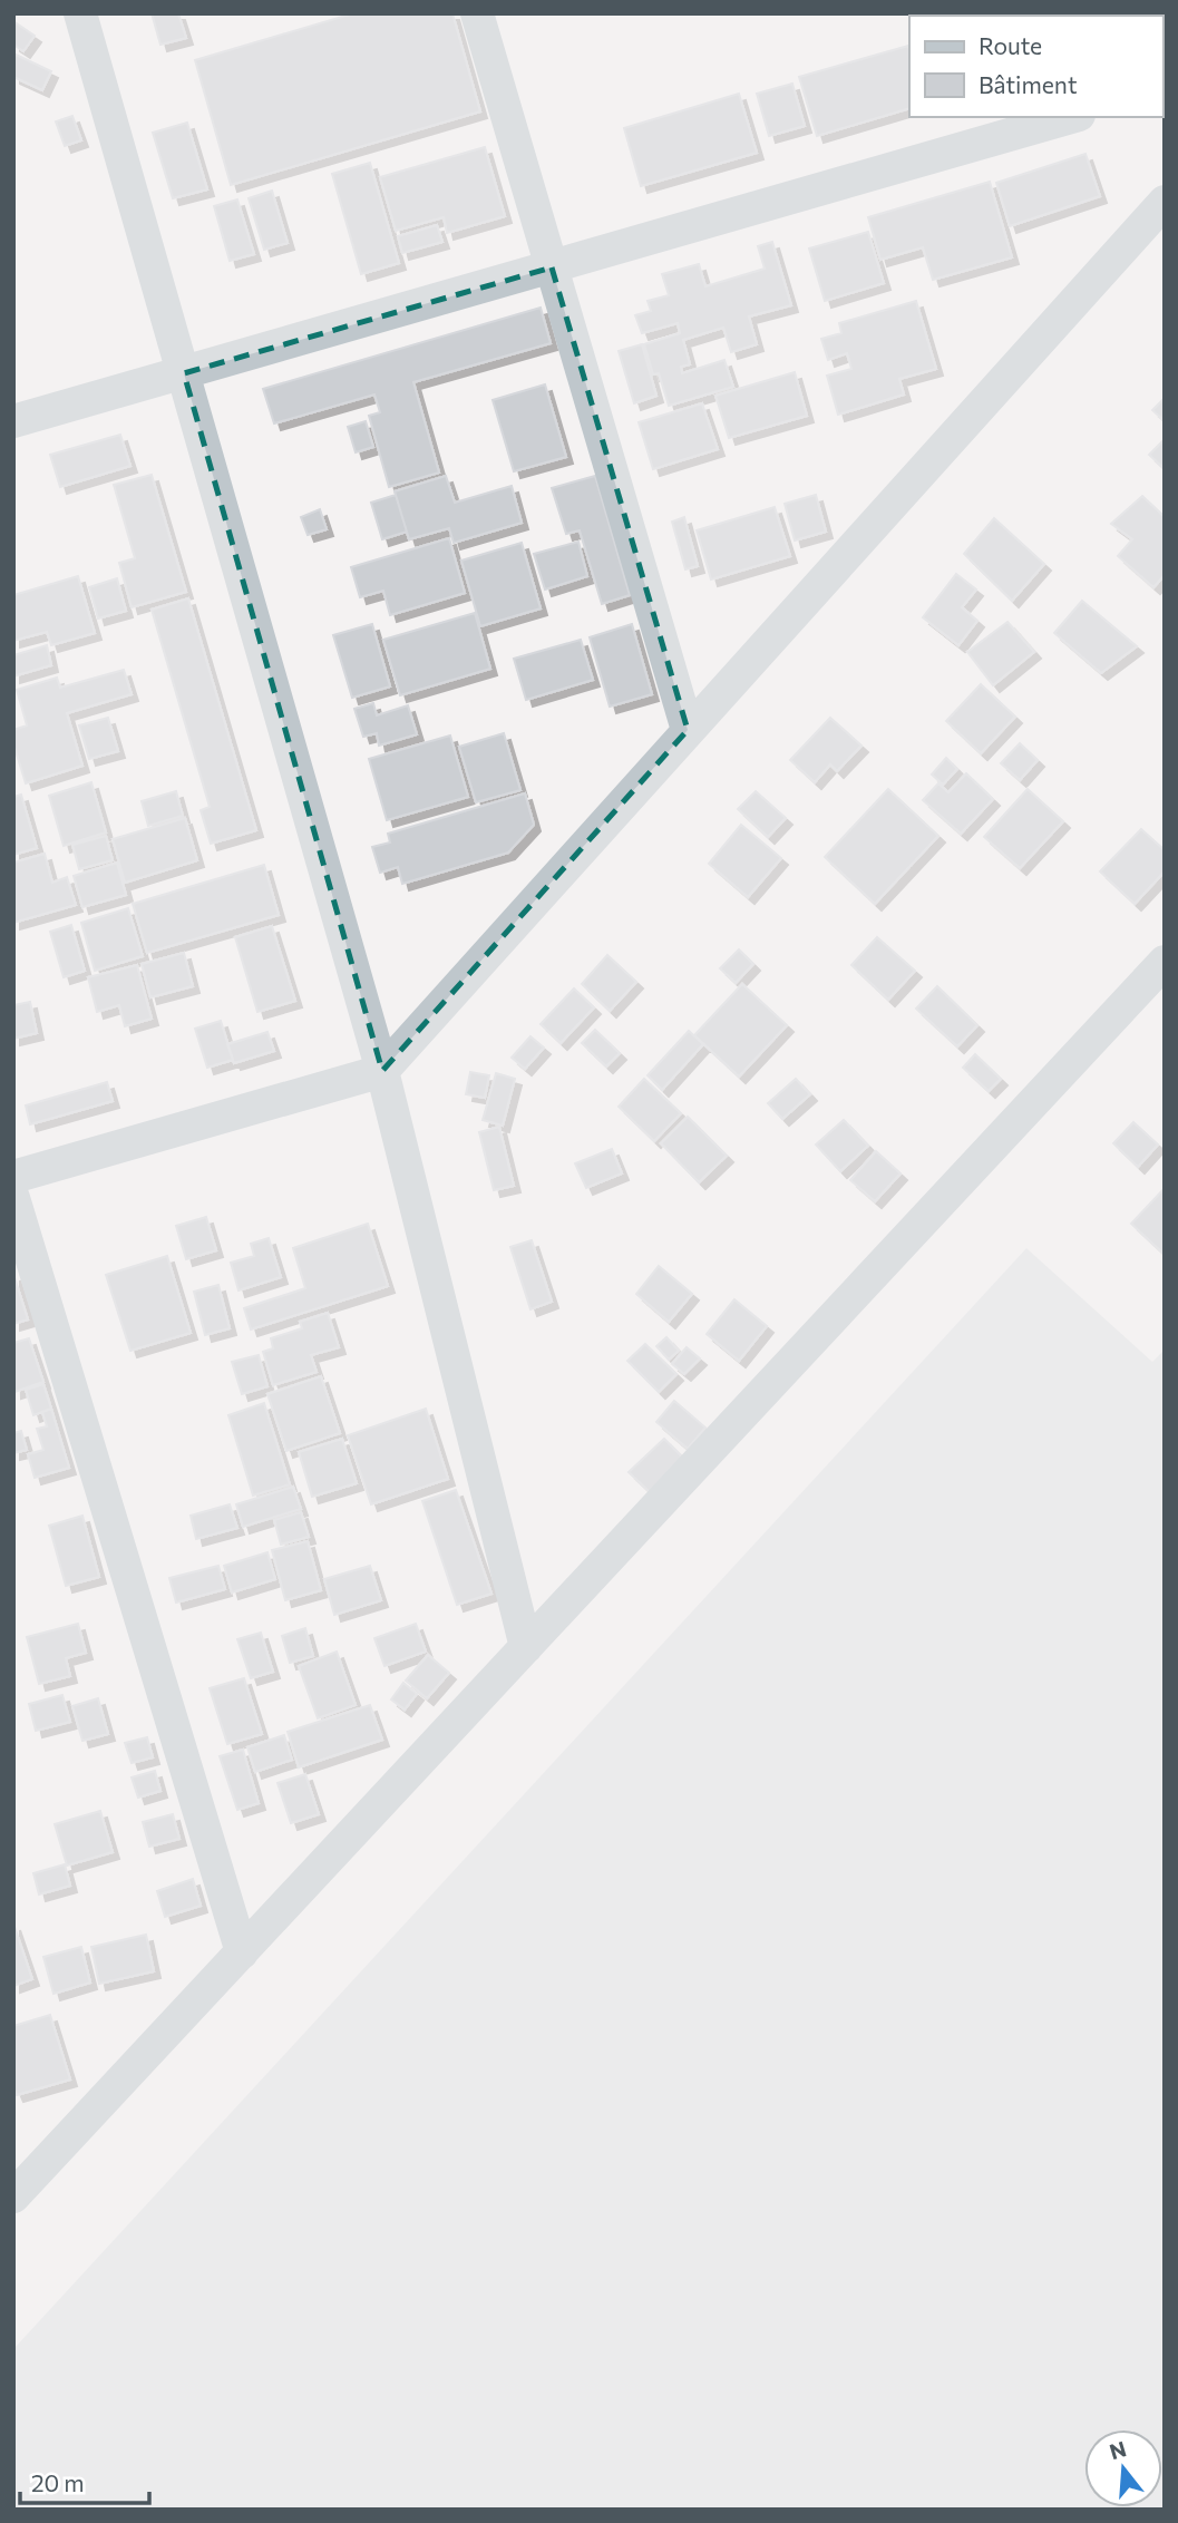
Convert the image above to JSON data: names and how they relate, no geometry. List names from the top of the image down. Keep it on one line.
{"legend":["Route","Bâtiment"],"scale_bar":"20 m","north":"top"}
